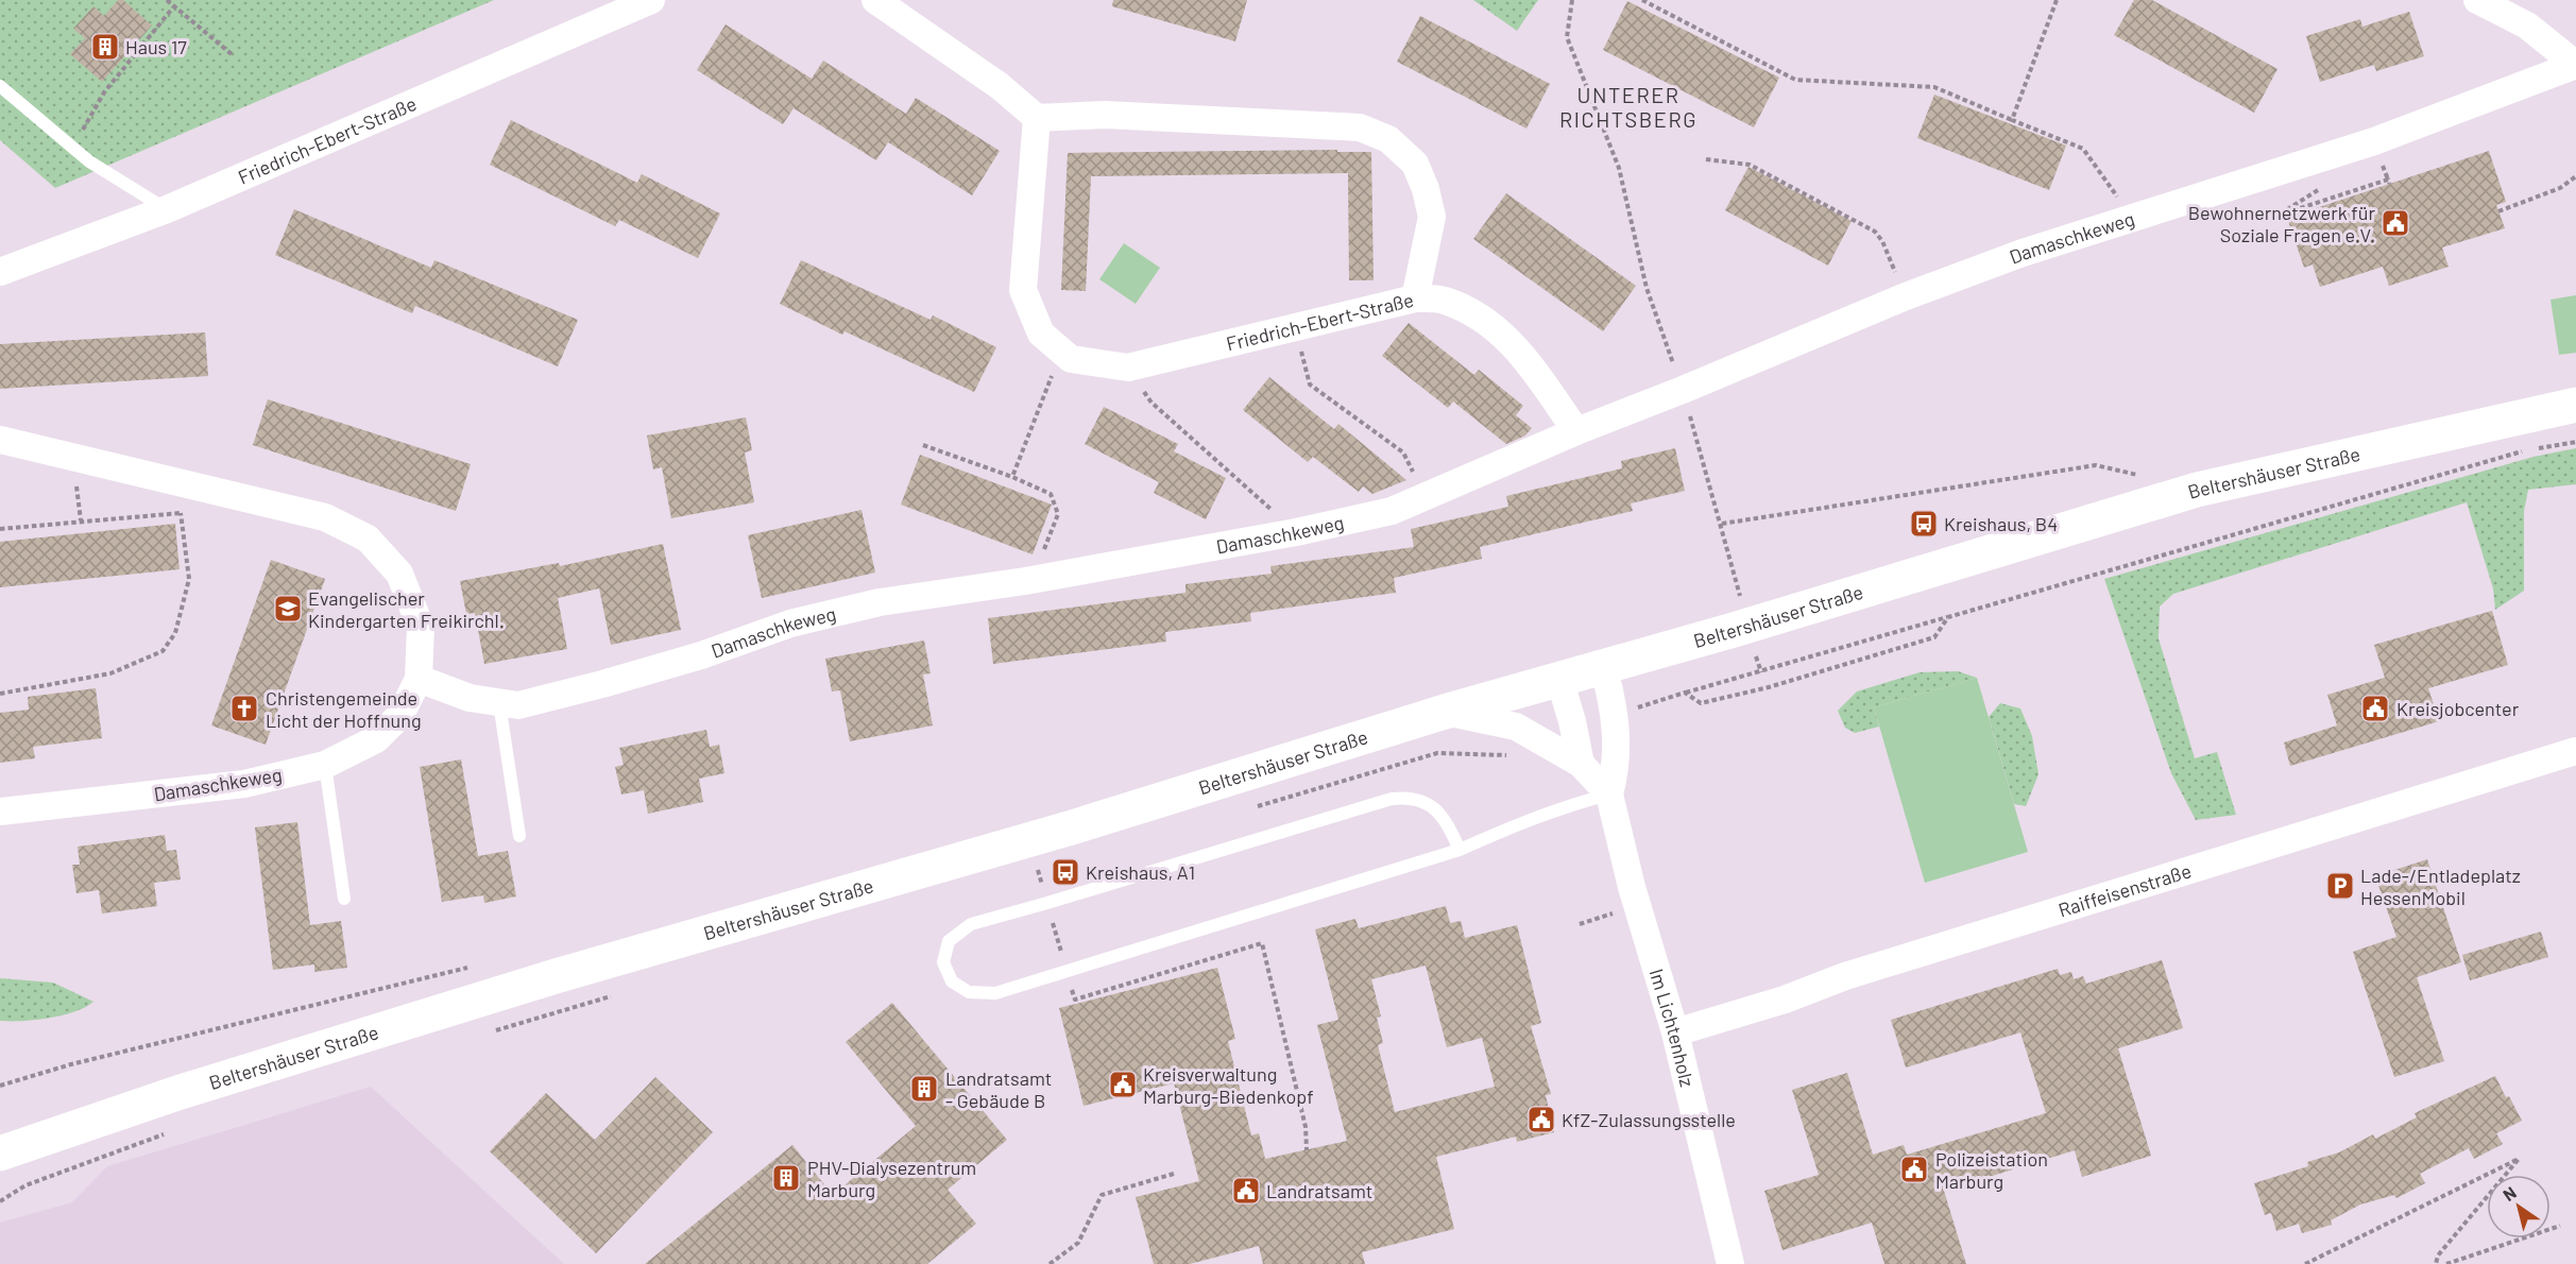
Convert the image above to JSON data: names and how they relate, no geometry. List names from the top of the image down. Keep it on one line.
{"streets":{"main road":["Beltershäuser Straße"],"street":["Friedrich-Ebert-Straße","Damaschkeweg","Raiffeisenstraße","Im Lichtenholz"]},"crossings":[["Beltershäuser Straße","Im Lichtenholz"],["Raiffeisenstraße","Im Lichtenholz"]],"districts":["UNTERER RICHTSBERG"],"places":{"building":["Haus 17","Landratsamt - Gebäude B","PHV-Dialysezentrum Marburg"],"public building":["Bewohnernetzwerk für Soziale Fragen e.V.","Kreisjobcenter","Kreisverwaltung Marburg-Biedenkopf","KfZ-Zulassungsstelle","Polizeistation Marburg","Landratsamt"],"bus stop":["Kreishaus, B4","Kreishaus, A1"],"school or university":["Evangelischer Kindergarten Freikirchl."],"church":["Christengemeinde Licht der Hoffnung"],"parking":["Lade-/Entladeplatz HessenMobil"]},"north":"top left"}
